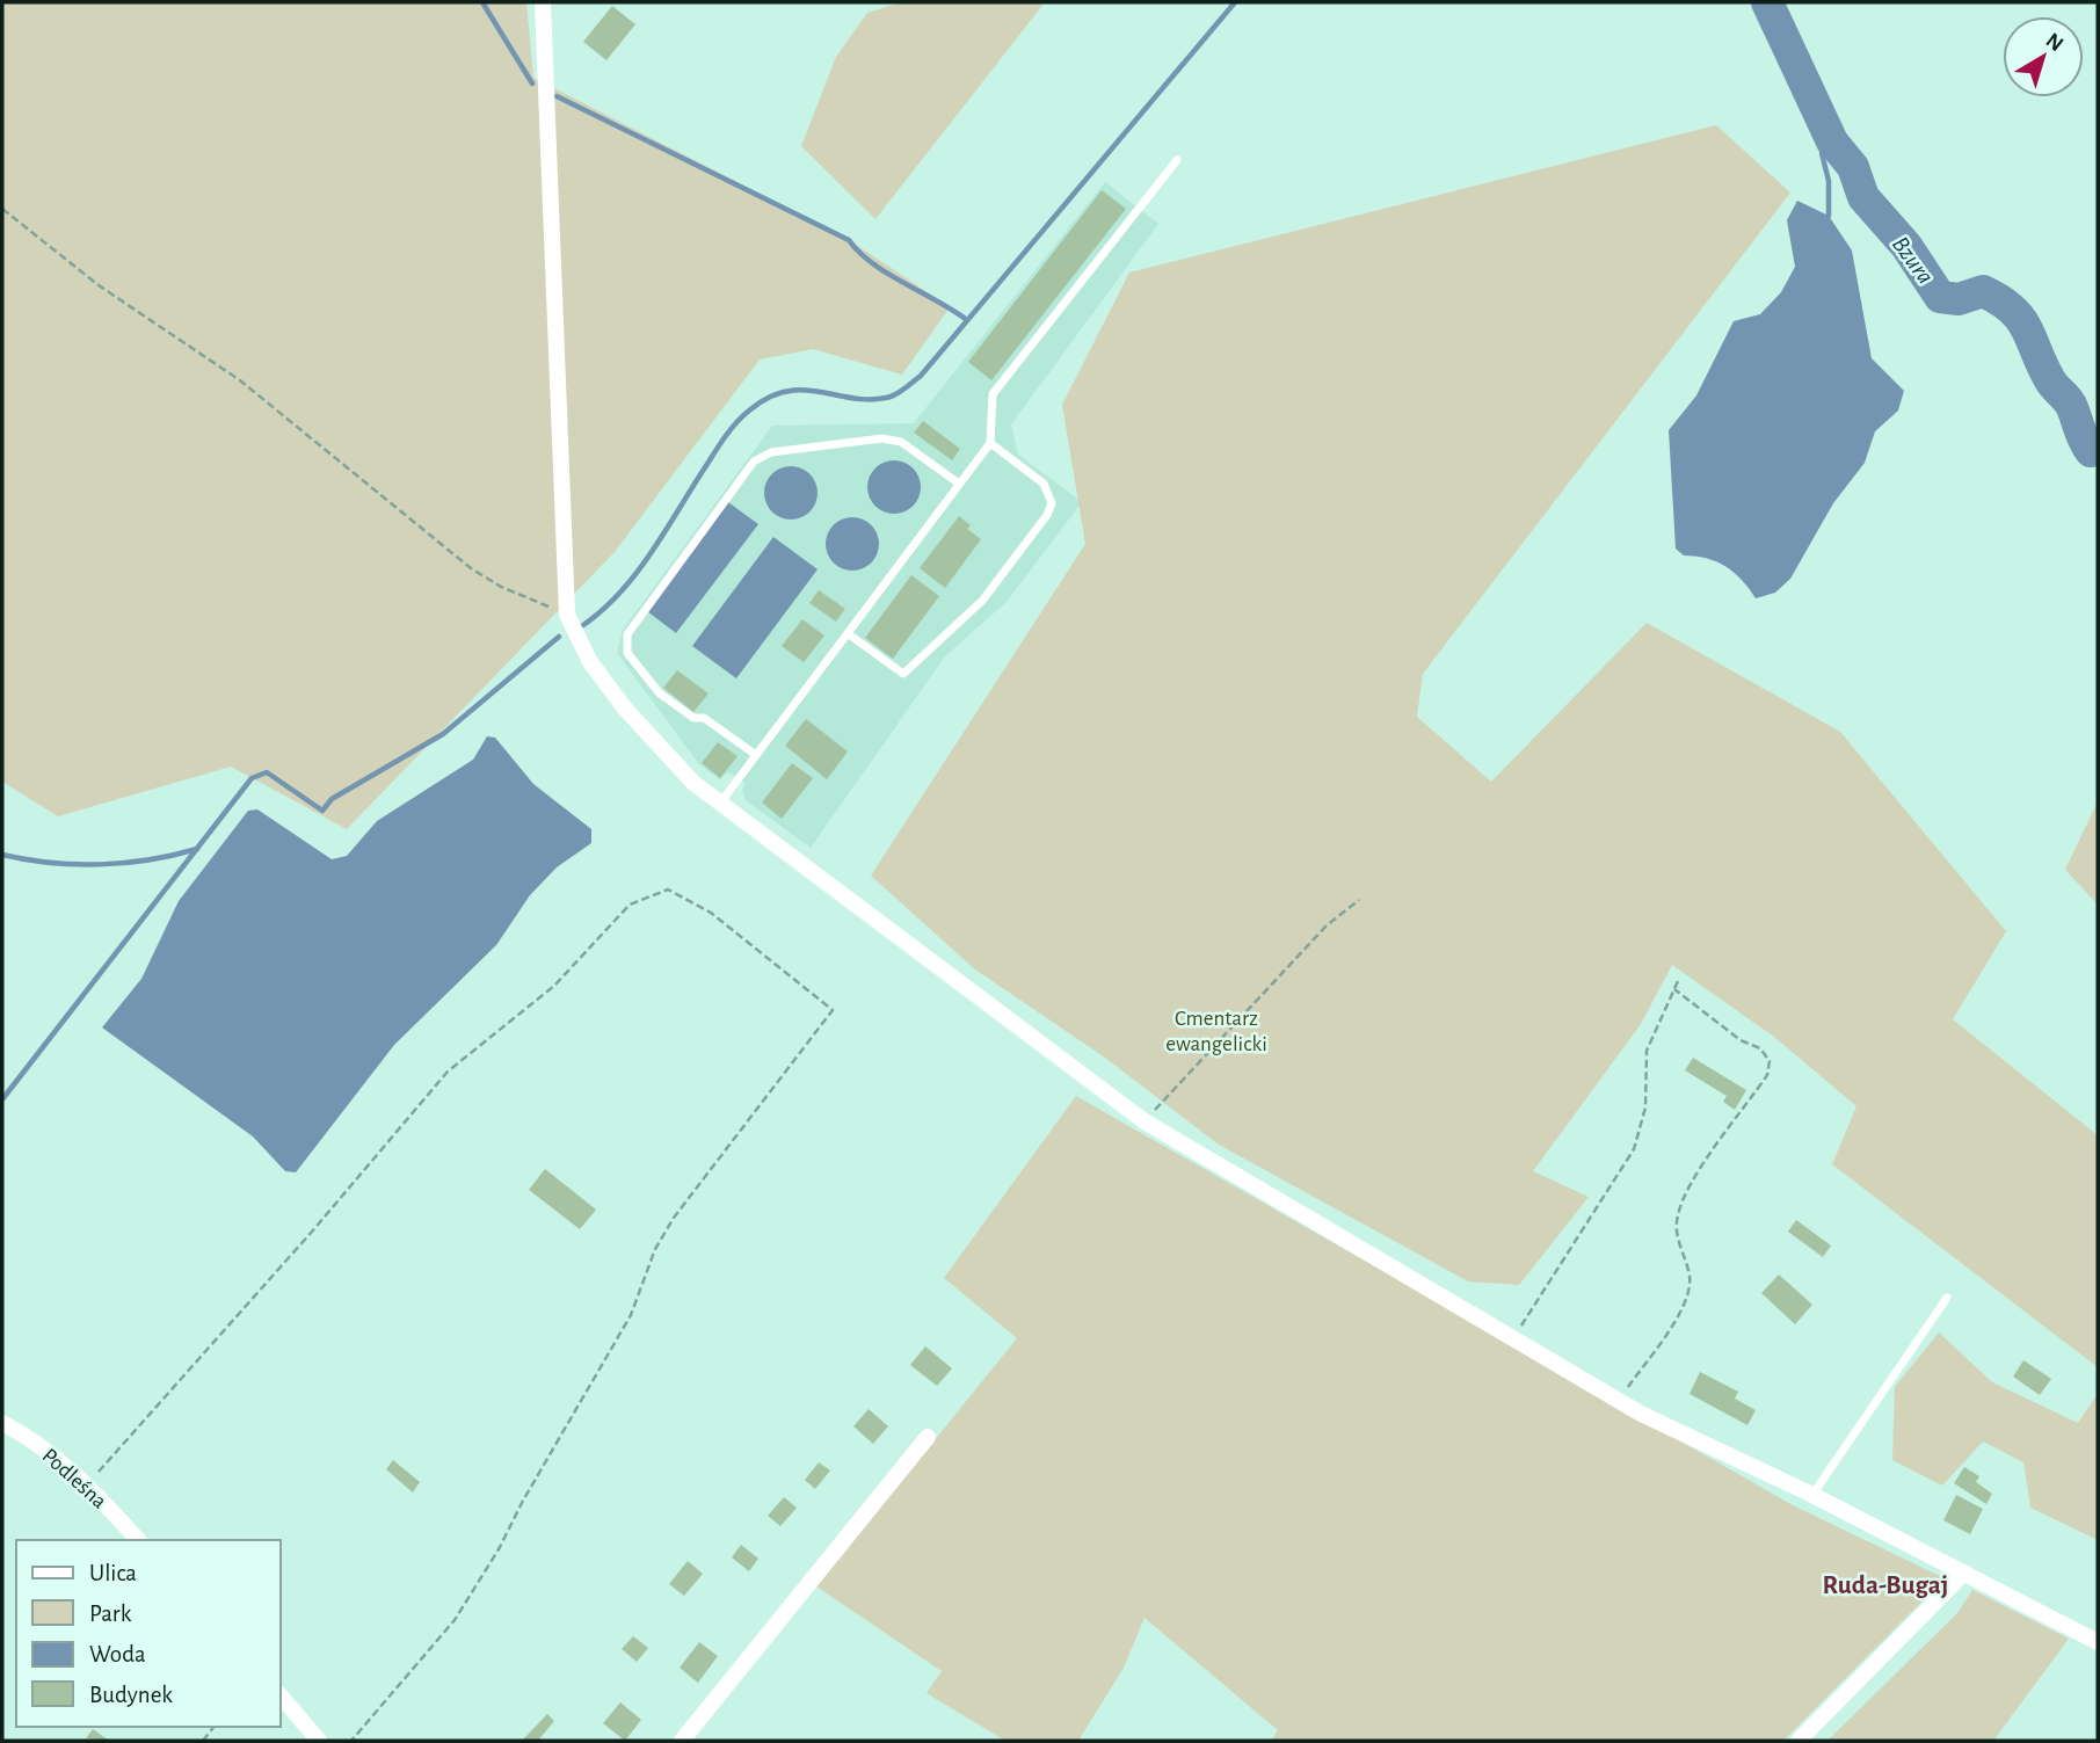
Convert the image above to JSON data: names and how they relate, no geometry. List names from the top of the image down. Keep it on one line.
{"streets":{"street":["Podleśna"]},"districts":["Ruda-Bugaj"],"water":["Bzura"],"parks":["Cmentarz ewangelicki"],"legend":["Ulica","Park","Woda","Budynek"],"north":"top right"}
